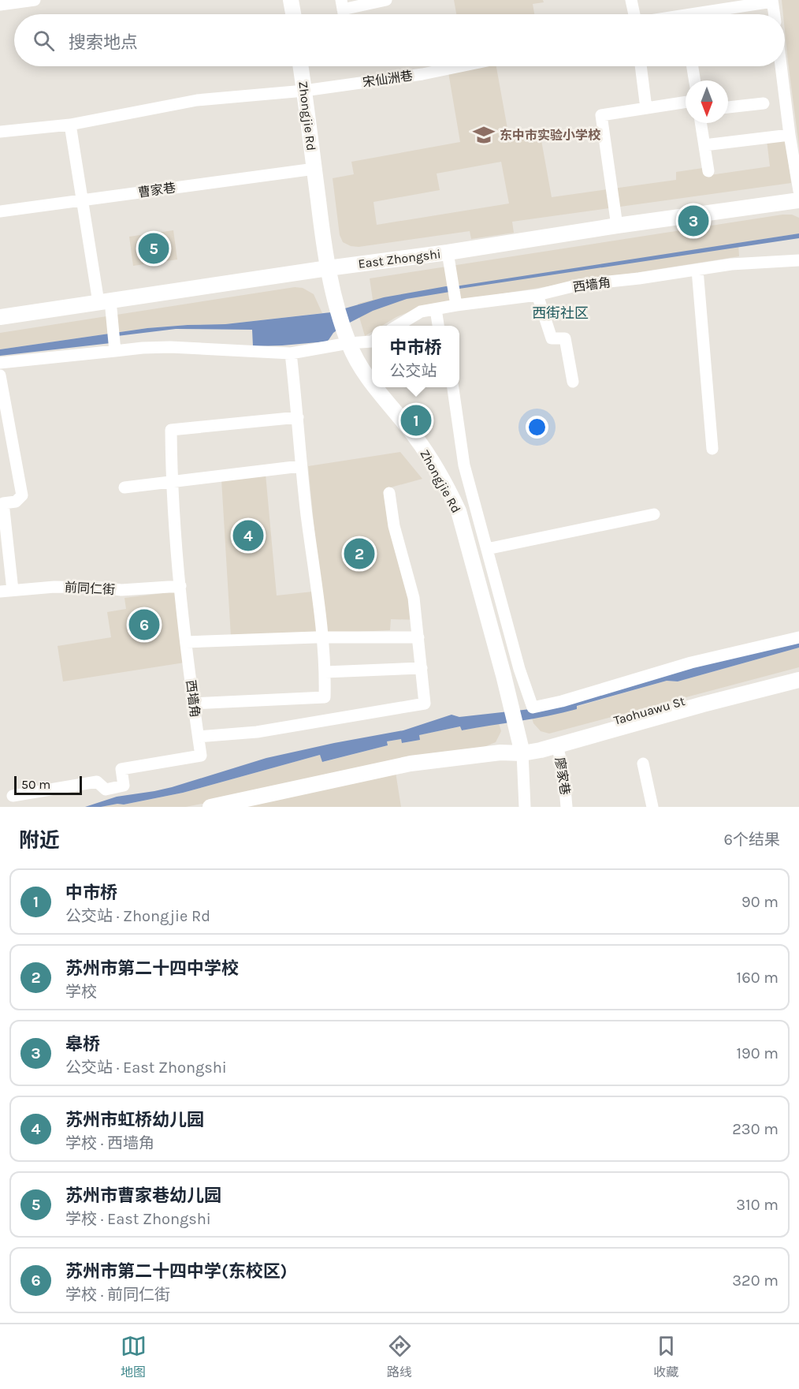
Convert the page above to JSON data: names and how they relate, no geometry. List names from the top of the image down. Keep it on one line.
{"streets":{"main road":["Zhongjie Rd","East Zhongshi","Taohuawu St"],"street":["宋仙洲巷","曹家巷","西墙角","前同仁街","廖家巷"]},"crossings":[["宋仙洲巷","Zhongjie Rd"],["Zhongjie Rd","曹家巷"],["Zhongjie Rd","East Zhongshi"],["Zhongjie Rd","Taohuawu St"],["西墙角","前同仁街"],["Taohuawu St","廖家巷"]],"districts":["西街社区"],"places":{"school or university":["东中市实验小学校"]},"scale_bar":"50 m","north":"bottom","page":{"search":"搜索地点","pins":["3","5","1","4","2","6"],"popup":["中市桥","公交站"],"scale":"50 m","heading":["附近","6个结果"],"list":[{"mark":"1","name":"中市桥","note":"公交站 · Zhongjie Rd","value":"90 m"},{"mark":"2","name":"苏州市第二十四中学校","note":"学校","value":"160 m"},{"mark":"3","name":"皋桥","note":"公交站 · East Zhongshi","value":"190 m"},{"mark":"4","name":"苏州市虹桥幼儿园","note":"学校 · 西墙角","value":"230 m"},{"mark":"5","name":"苏州市曹家巷幼儿园","note":"学校 · East Zhongshi","value":"310 m"},{"mark":"6","name":"苏州市第二十四中学(东校区)","note":"学校 · 前同仁街","value":"320 m"}],"nav":["地图","路线","收藏"]}}
